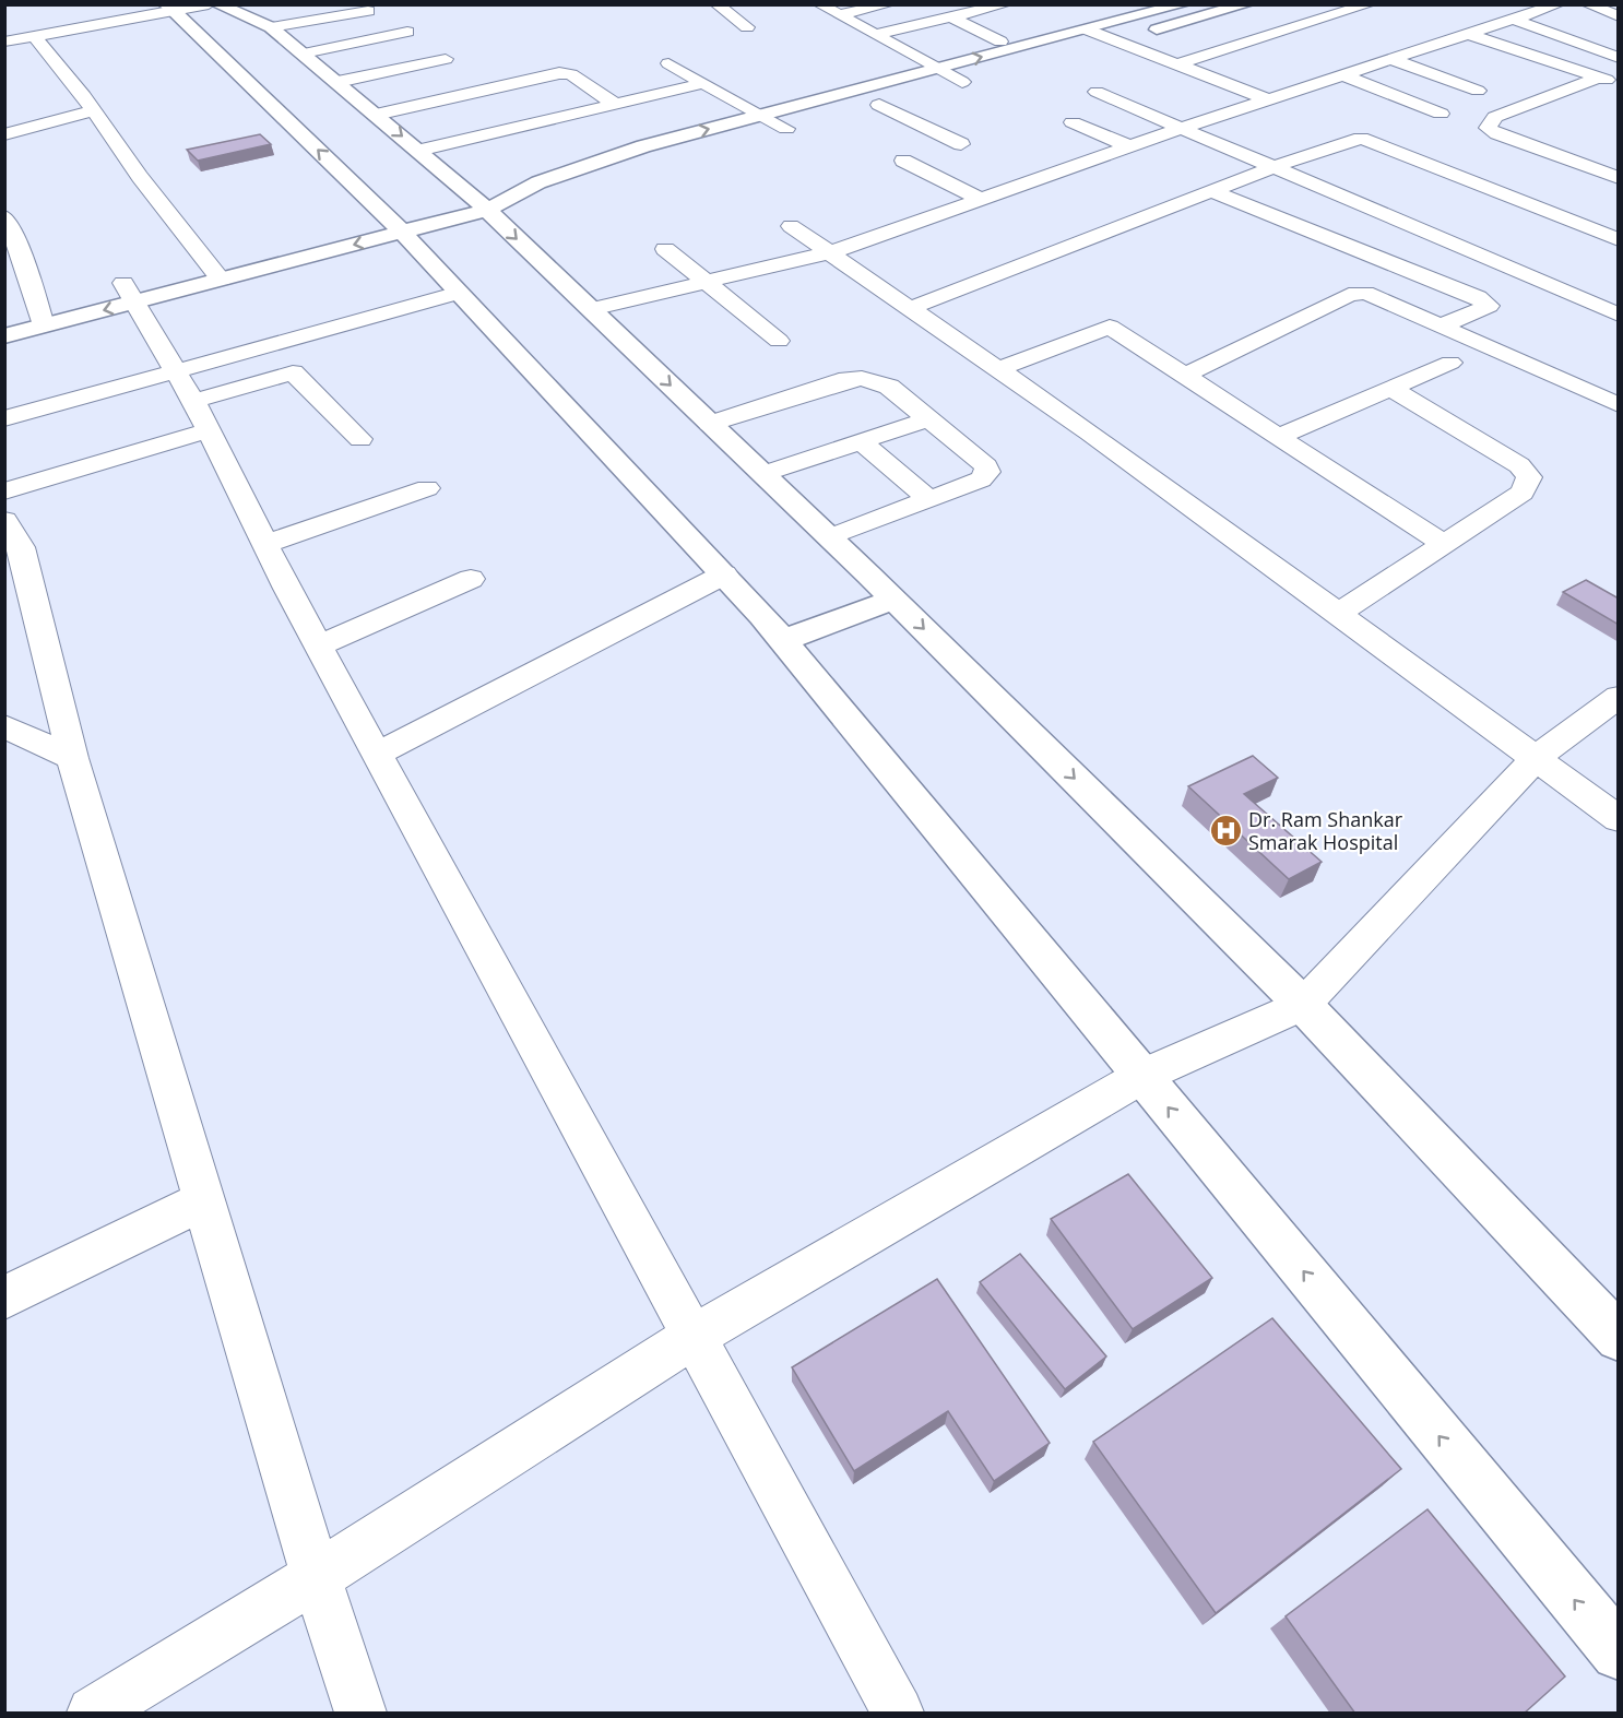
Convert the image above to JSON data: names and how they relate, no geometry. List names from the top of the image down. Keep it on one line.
{"places":{"hospital":["Dr. Ram Shankar Smarak Hospital"]}}
